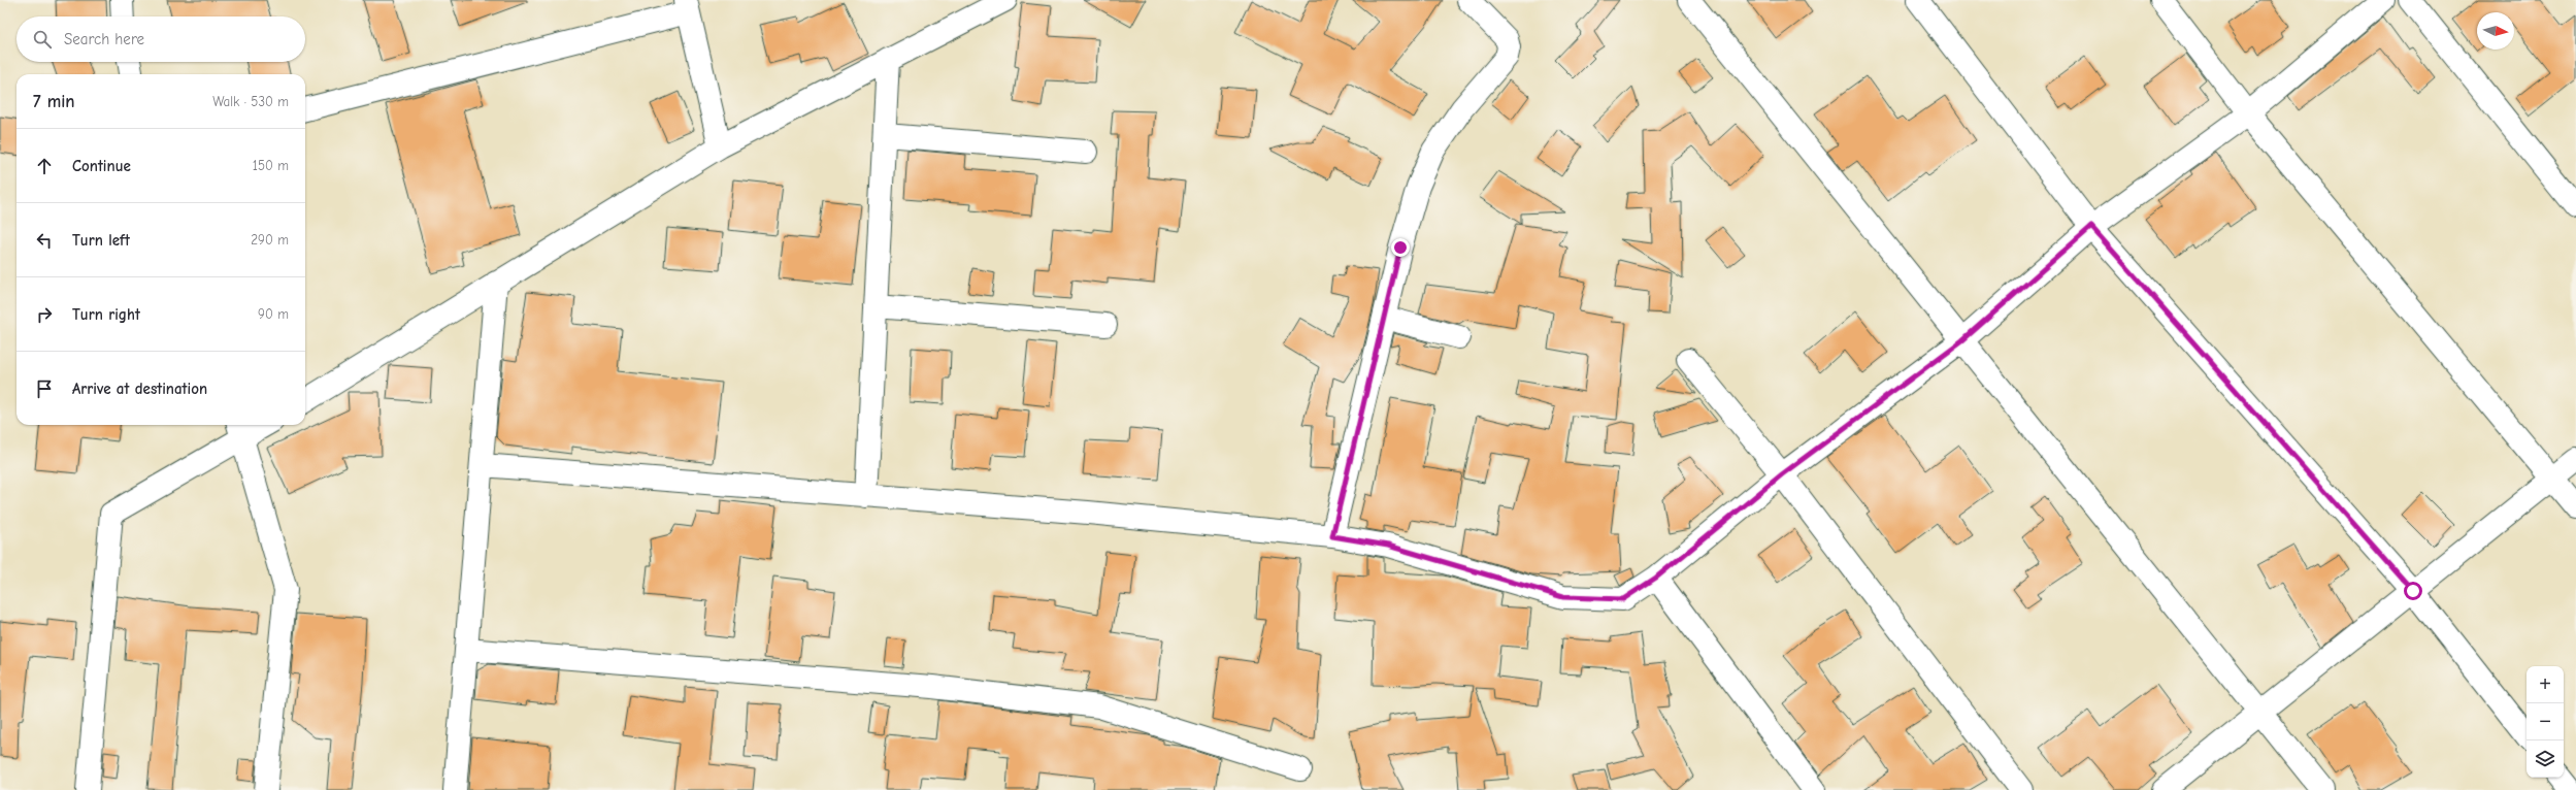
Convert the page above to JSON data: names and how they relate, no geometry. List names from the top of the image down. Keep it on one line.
{"north":"right","page":{"search":"Search here","heading":["7 min","Walk · 530 m"],"list":[["Continue","150 m"],["Turn left","290 m"],["Turn right","90 m"],"Arrive at destination"],"map_buttons":["+","−"]}}
